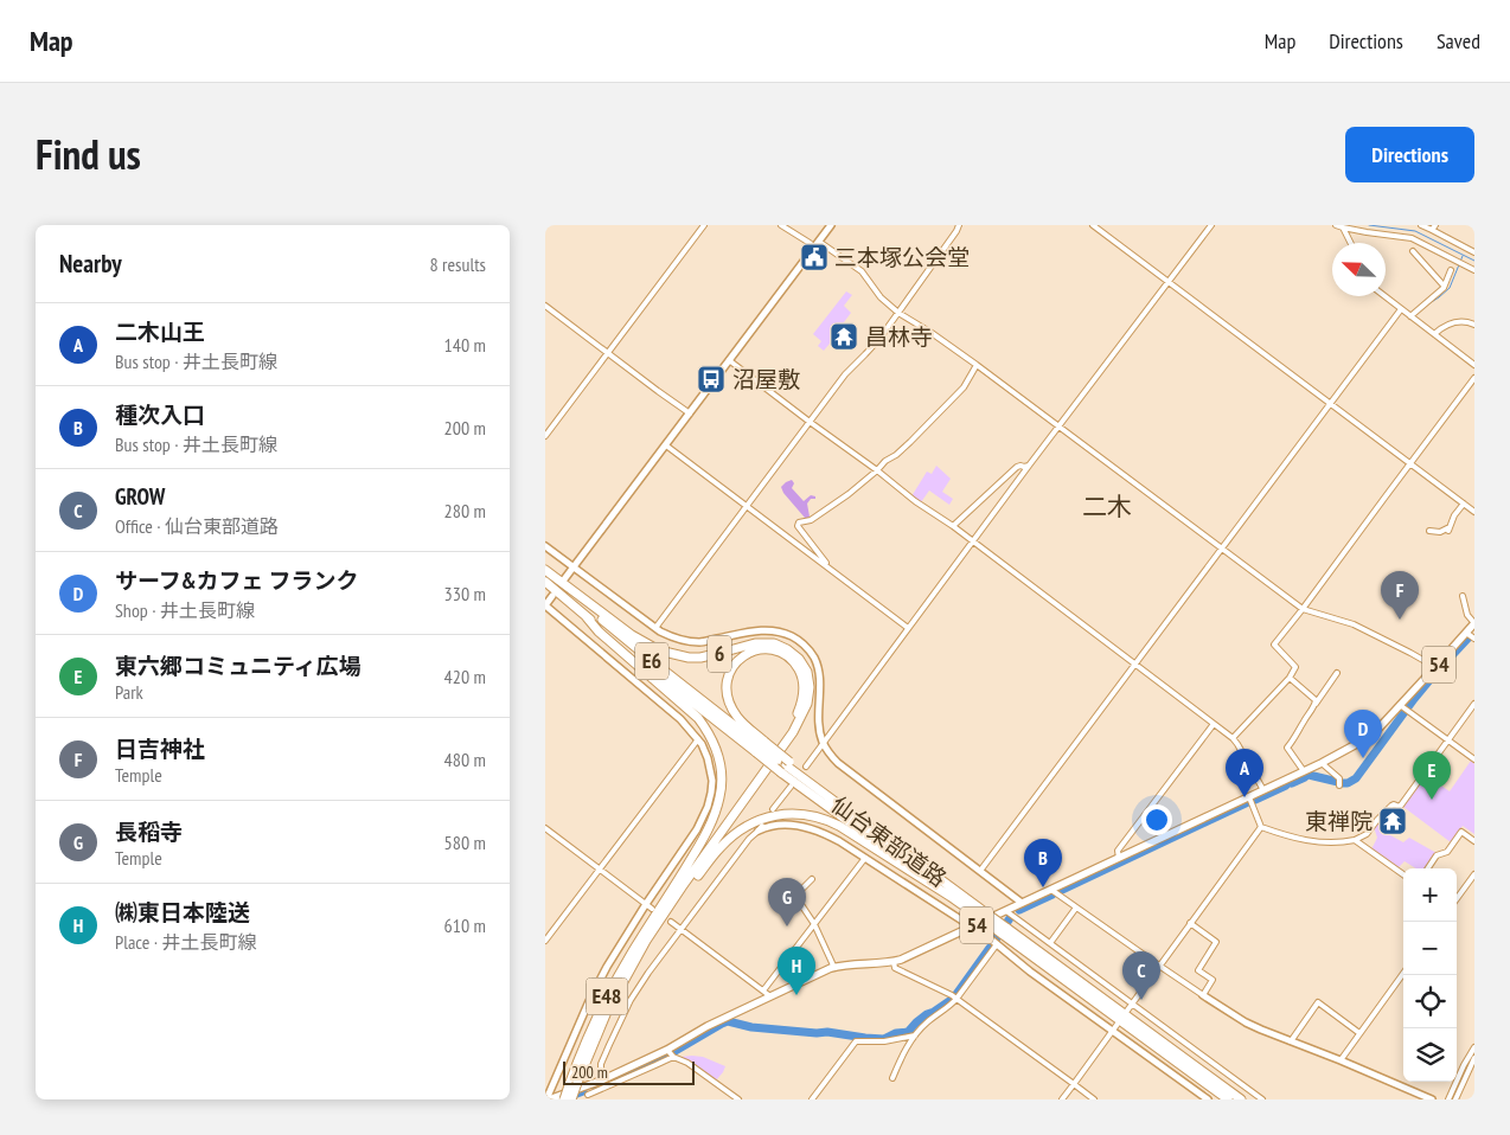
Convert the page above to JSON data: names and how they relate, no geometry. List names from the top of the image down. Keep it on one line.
{"streets":{"highway":["6","E6","仙台東部道路","E48"],"main road":["54"]},"crossings":[["6","仙台東部道路"],["6","E48"]],"districts":["二木"],"places":{"public building":["三本塚公会堂"],"temple":["昌林寺","東禅院"],"bus stop":["沼屋敷"]},"scale_bar":"200 m","north":"top left","page":{"header":"Map","nav":["Map","Directions","Saved"],"title":"Find us","buttons":"Directions","heading":["Nearby","8 results"],"list":[{"mark":"A","name":"二木山王","note":"Bus stop · 井土長町線","value":"140 m"},{"mark":"B","name":"種次入口","note":"Bus stop · 井土長町線","value":"200 m"},{"mark":"C","name":"GROW","note":"Office · 仙台東部道路","value":"280 m"},{"mark":"D","name":"サーフ&カフェ フランク","note":"Shop · 井土長町線","value":"330 m"},{"mark":"E","name":"東六郷コミュニティ広場","note":"Park","value":"420 m"},{"mark":"F","name":"日吉神社","note":"Temple","value":"480 m"},{"mark":"G","name":"長稻寺","note":"Temple","value":"580 m"},{"mark":"H","name":"㈱東日本陸送","note":"Place · 井土長町線","value":"610 m"}],"pins":["F","D","A","E","B","G","H","C"],"map_buttons":["+","−"],"scale":"200 m"}}
